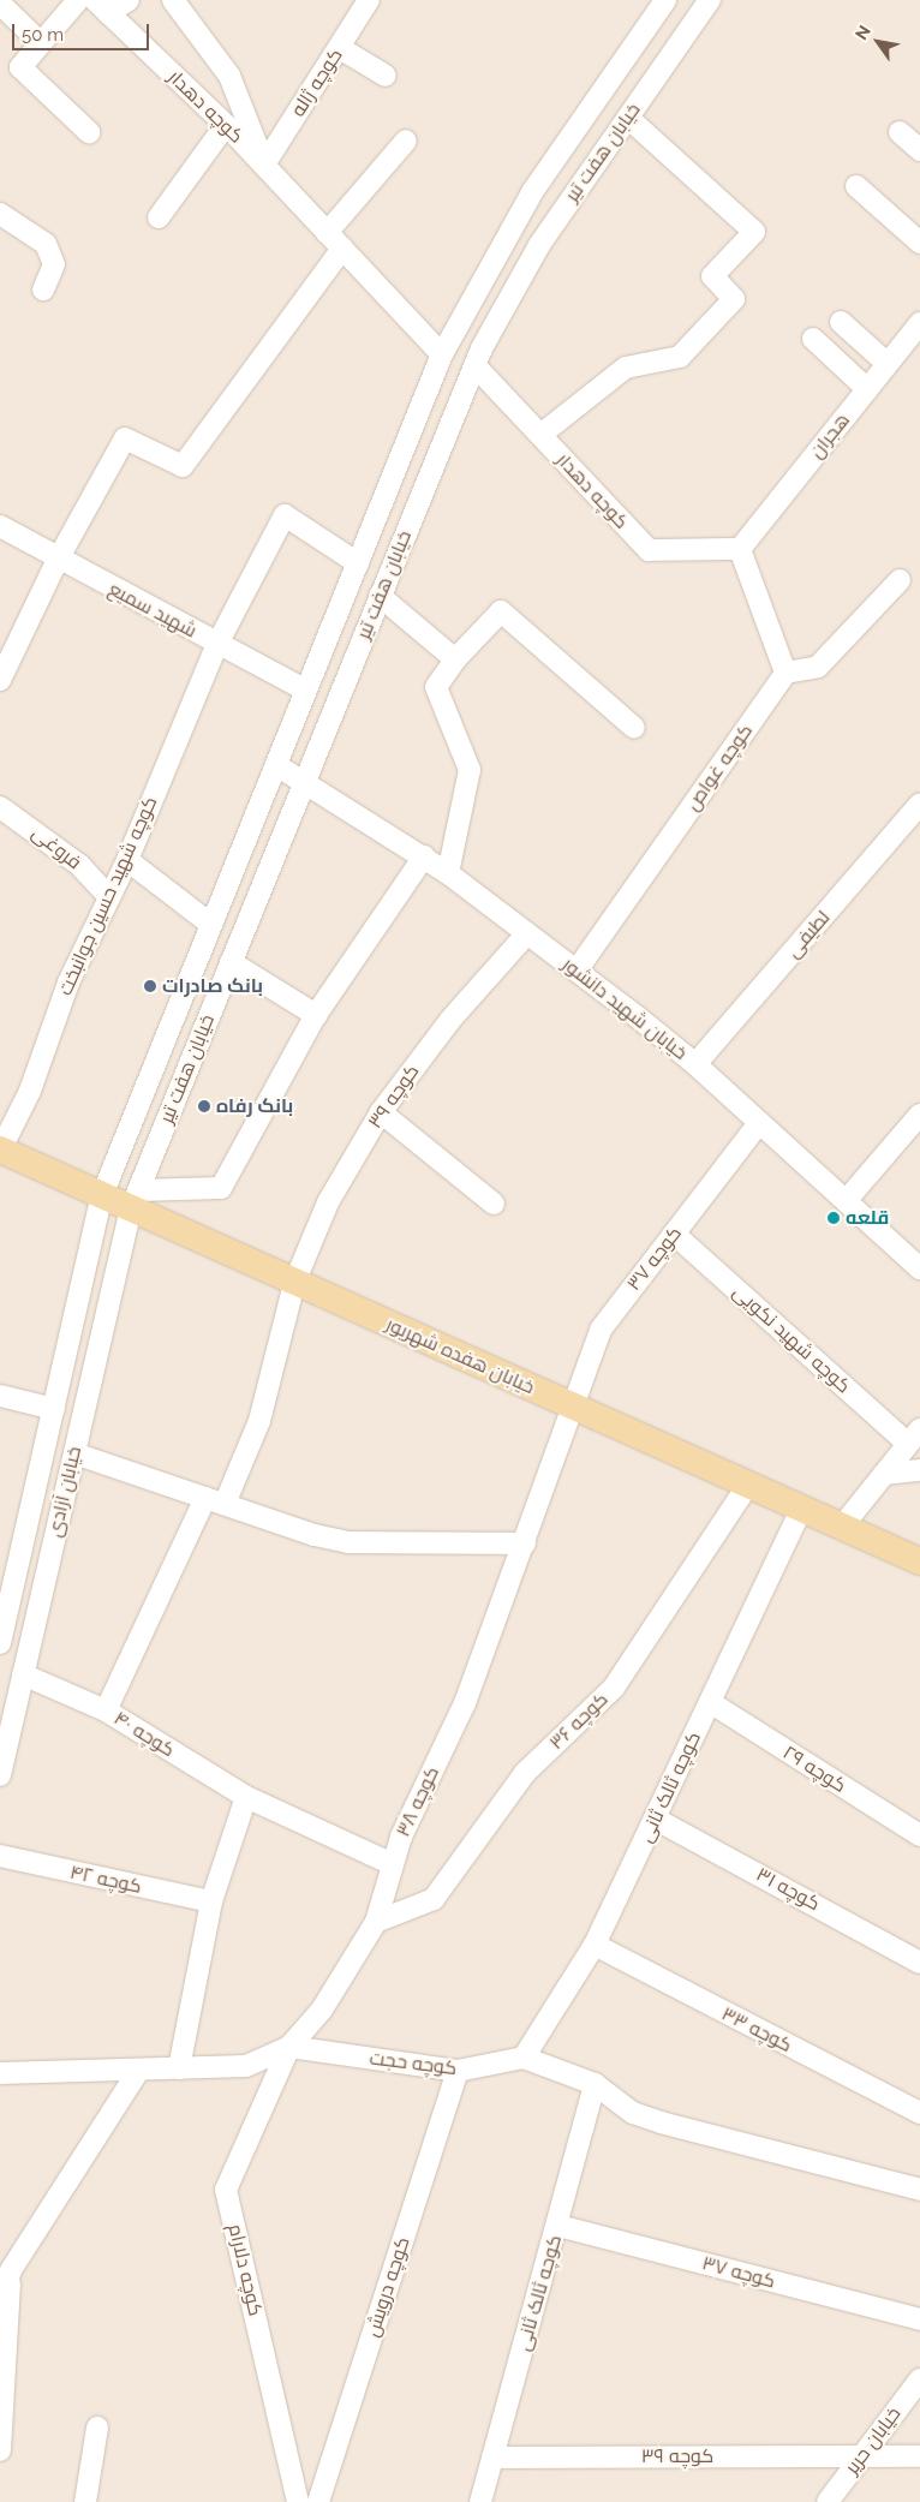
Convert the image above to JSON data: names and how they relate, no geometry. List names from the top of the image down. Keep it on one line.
{"streets":{"main road":["خیابان هفده شهریور"],"street":["کوچه ژاله","کوچه دهدار","خیابان هفت تیر","هجران","شهید سمیع","کوچه غواص","فروغی","کوچه شهید حسین جوانبخت","لطیفی","خیابان شهید دانشور","کوچه ۳۹","کوچه ۳۷","کوچه شهید نکویی","خیابان آزادی","کوچه ۳۶","کوچه ۴۰","کوچه ۲۹","کوچه ثالک ثانی","کوچه ۳۸","کوچه ۴۲","کوچه ۳۱","کوچه ۳۳","کوچه حجت","کوچه دلارام","کوچه درویش","خیابان حریر"]},"crossings":[["کوچه ژاله","کوچه دهدار"],["کوچه دهدار","خیابان هفت تیر"],["کوچه دهدار","هجران"],["خیابان هفت تیر","شهید سمیع"],["خیابان هفت تیر","کوچه شهید حسین جوانبخت"],["خیابان هفت تیر","خیابان شهید دانشور"],["خیابان هفت تیر","خیابان هفده شهریور"],["خیابان هفت تیر","خیابان آزادی"],["شهید سمیع","کوچه شهید حسین جوانبخت"],["کوچه غواص","خیابان شهید دانشور"],["فروغی","کوچه شهید حسین جوانبخت"],["کوچه شهید حسین جوانبخت","خیابان هفده شهریور"],["لطیفی","خیابان شهید دانشور"],["خیابان شهید دانشور","کوچه ۳۹"],["خیابان شهید دانشور","کوچه ۳۷"],["کوچه ۳۹","خیابان هفده شهریور"],["کوچه ۳۹","کوچه ۴۰"],["کوچه ۳۹","کوچه ثالک ثانی"],["کوچه ۳۹","خیابان حریر"],["کوچه ۳۷","کوچه شهید نکویی"],["کوچه ۳۷","خیابان هفده شهریور"],["کوچه ۳۷","کوچه ثالک ثانی"],["کوچه ۳۷","کوچه ۳۸"],["خیابان هفده شهریور","خیابان آزادی"],["خیابان هفده شهریور","کوچه ۳۶"],["خیابان هفده شهریور","کوچه ۴۰"],["خیابان هفده شهریور","کوچه ثالک ثانی"],["خیابان هفده شهریور","کوچه ۳۸"],["کوچه ۳۶","کوچه ۳۸"],["کوچه ۴۰","کوچه ۳۸"],["کوچه ۲۹","کوچه ثالک ثانی"],["کوچه ثالک ثانی","کوچه ۳۱"],["کوچه ثالک ثانی","کوچه ۳۳"],["کوچه ثالک ثانی","کوچه حجت"],["کوچه ۳۸","کوچه حجت"],["کوچه ۳۸","کوچه دلارام"],["کوچه حجت","کوچه دلارام"],["کوچه حجت","کوچه درویش"]],"places":["بانک صادرات","بانک رفاه","قلعه"],"scale_bar":"50 m","north":"top left"}
